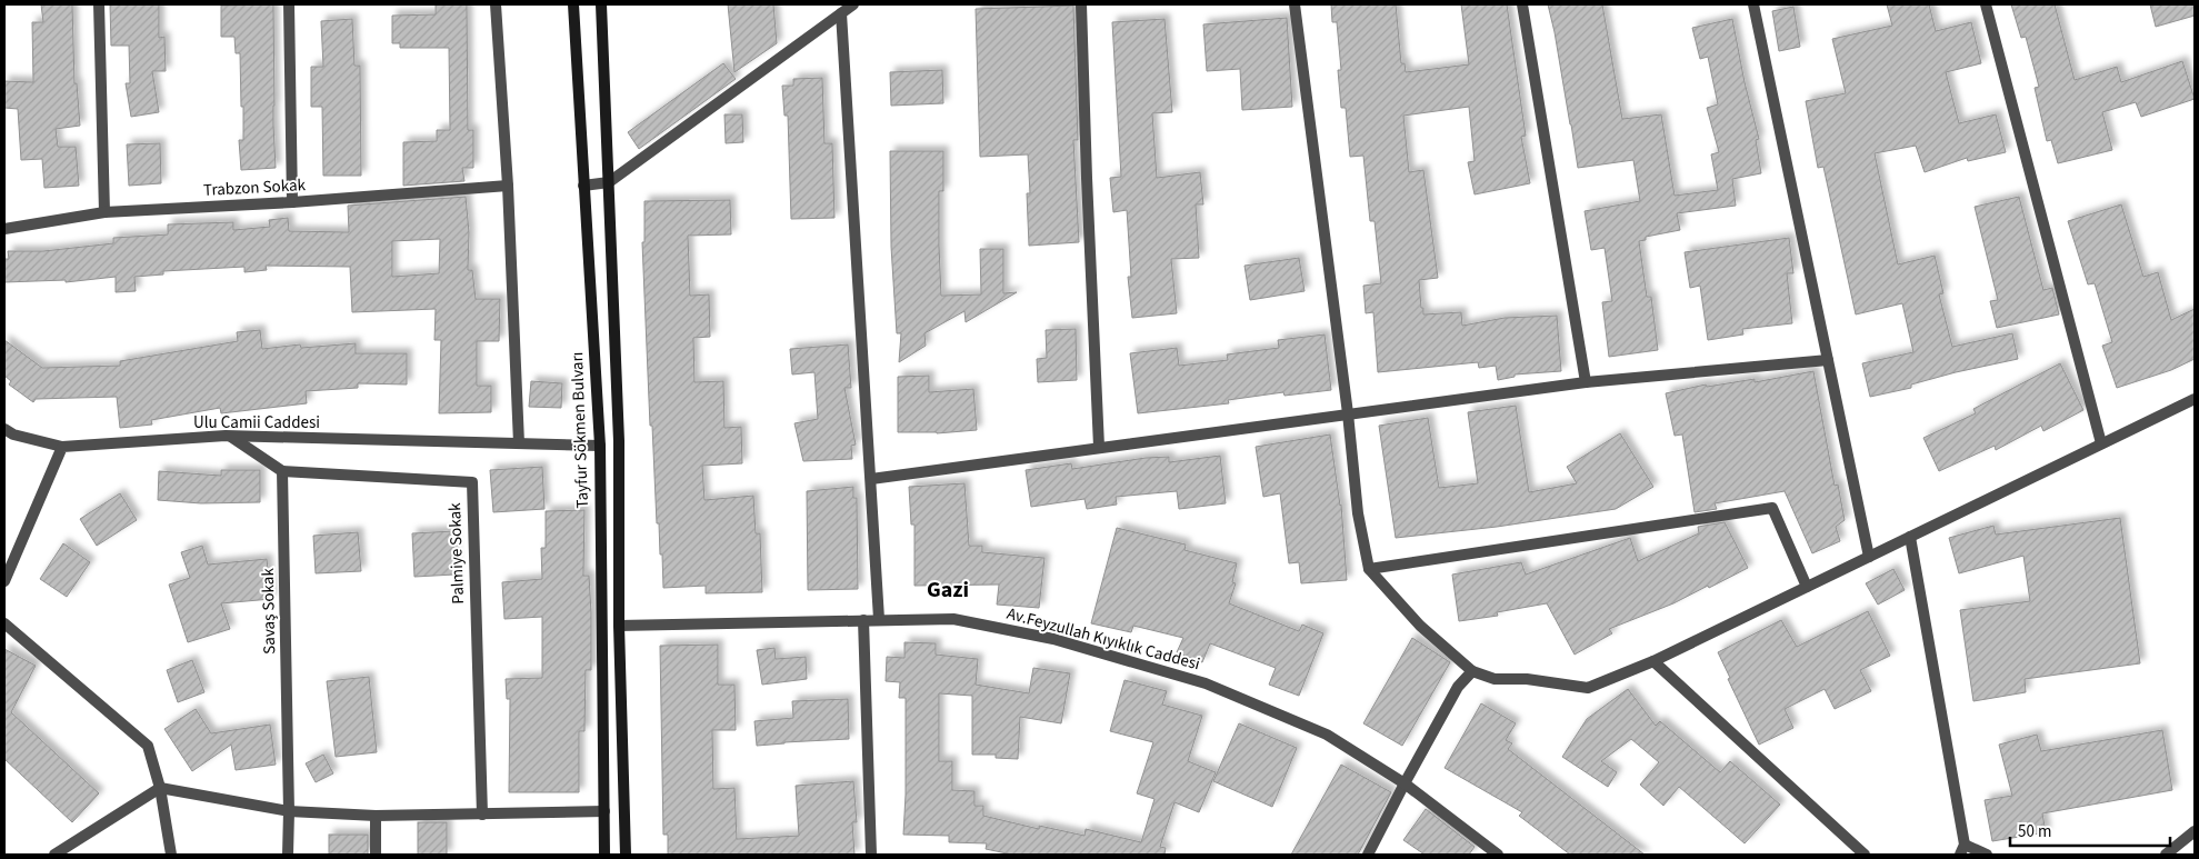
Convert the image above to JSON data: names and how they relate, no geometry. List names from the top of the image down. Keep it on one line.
{"streets":{"main road":["Tayfur Sökmen Bulvarı"],"street":["Trabzon Sokak","Ulu Camii Caddesi","Palmiye Sokak","Savaş Sokak","Av.Feyzullah Kıyıklık Caddesi"]},"crossings":[["Ulu Camii Caddesi","Tayfur Sökmen Bulvarı"],["Palmiye Sokak","Savaş Sokak"]],"districts":["Gazi"],"scale_bar":"50 m"}
